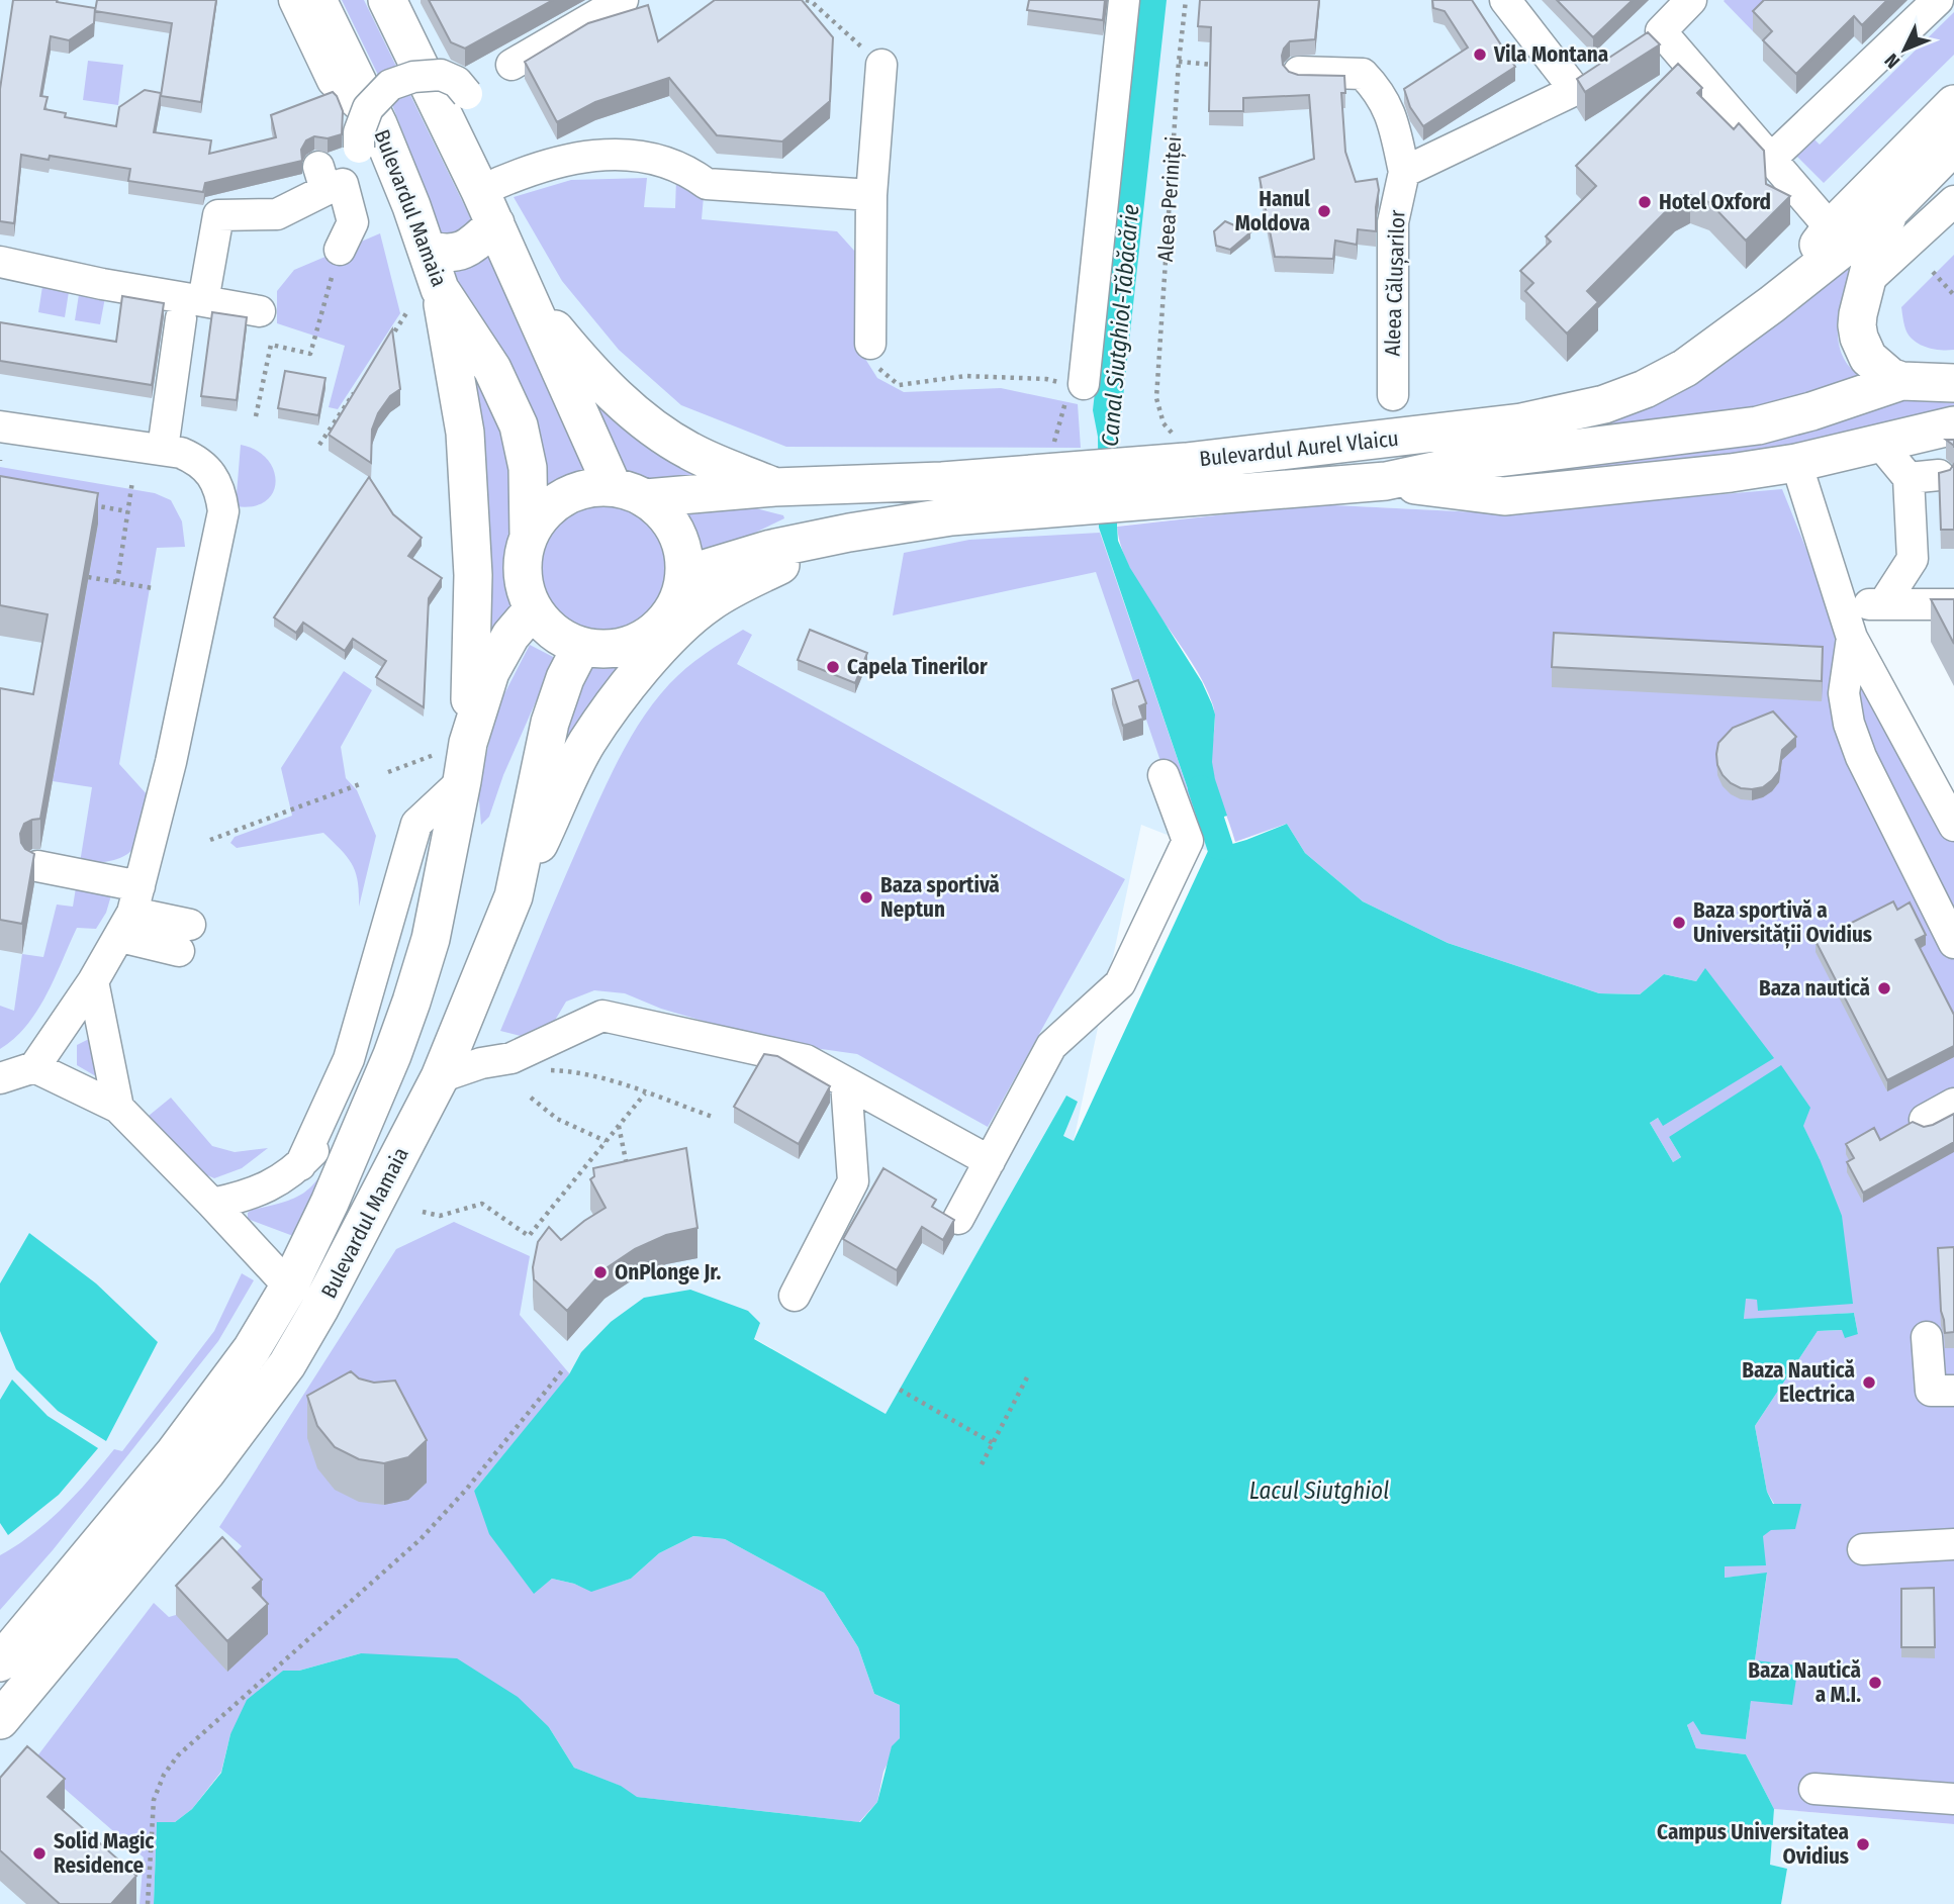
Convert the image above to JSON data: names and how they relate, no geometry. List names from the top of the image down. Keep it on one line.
{"streets":{"main road":["Bulevardul Mamaia","Bulevardul Aurel Vlaicu"],"street":["Aleea Călușarilor"],"path":["Aleea Periniței"]},"crossings":[["Aleea Periniței","Bulevardul Aurel Vlaicu"],["Bulevardul Mamaia","Bulevardul Aurel Vlaicu"]],"water":["Canal Siutghiol-Tăbăcărie","Lacul Siutghiol"],"places":["Vila Montana","Hotel Oxford","Hanul Moldova","Capela Tinerilor","Baza sportivă Neptun","Baza sportivă a Universității Ovidius","Baza nautică","OnPlonge Jr.","Baza Nautică Electrica","Baza Nautică a M.I.","Campus Universitatea Ovidius","Solid Magic Residence"],"north":"bottom left"}
